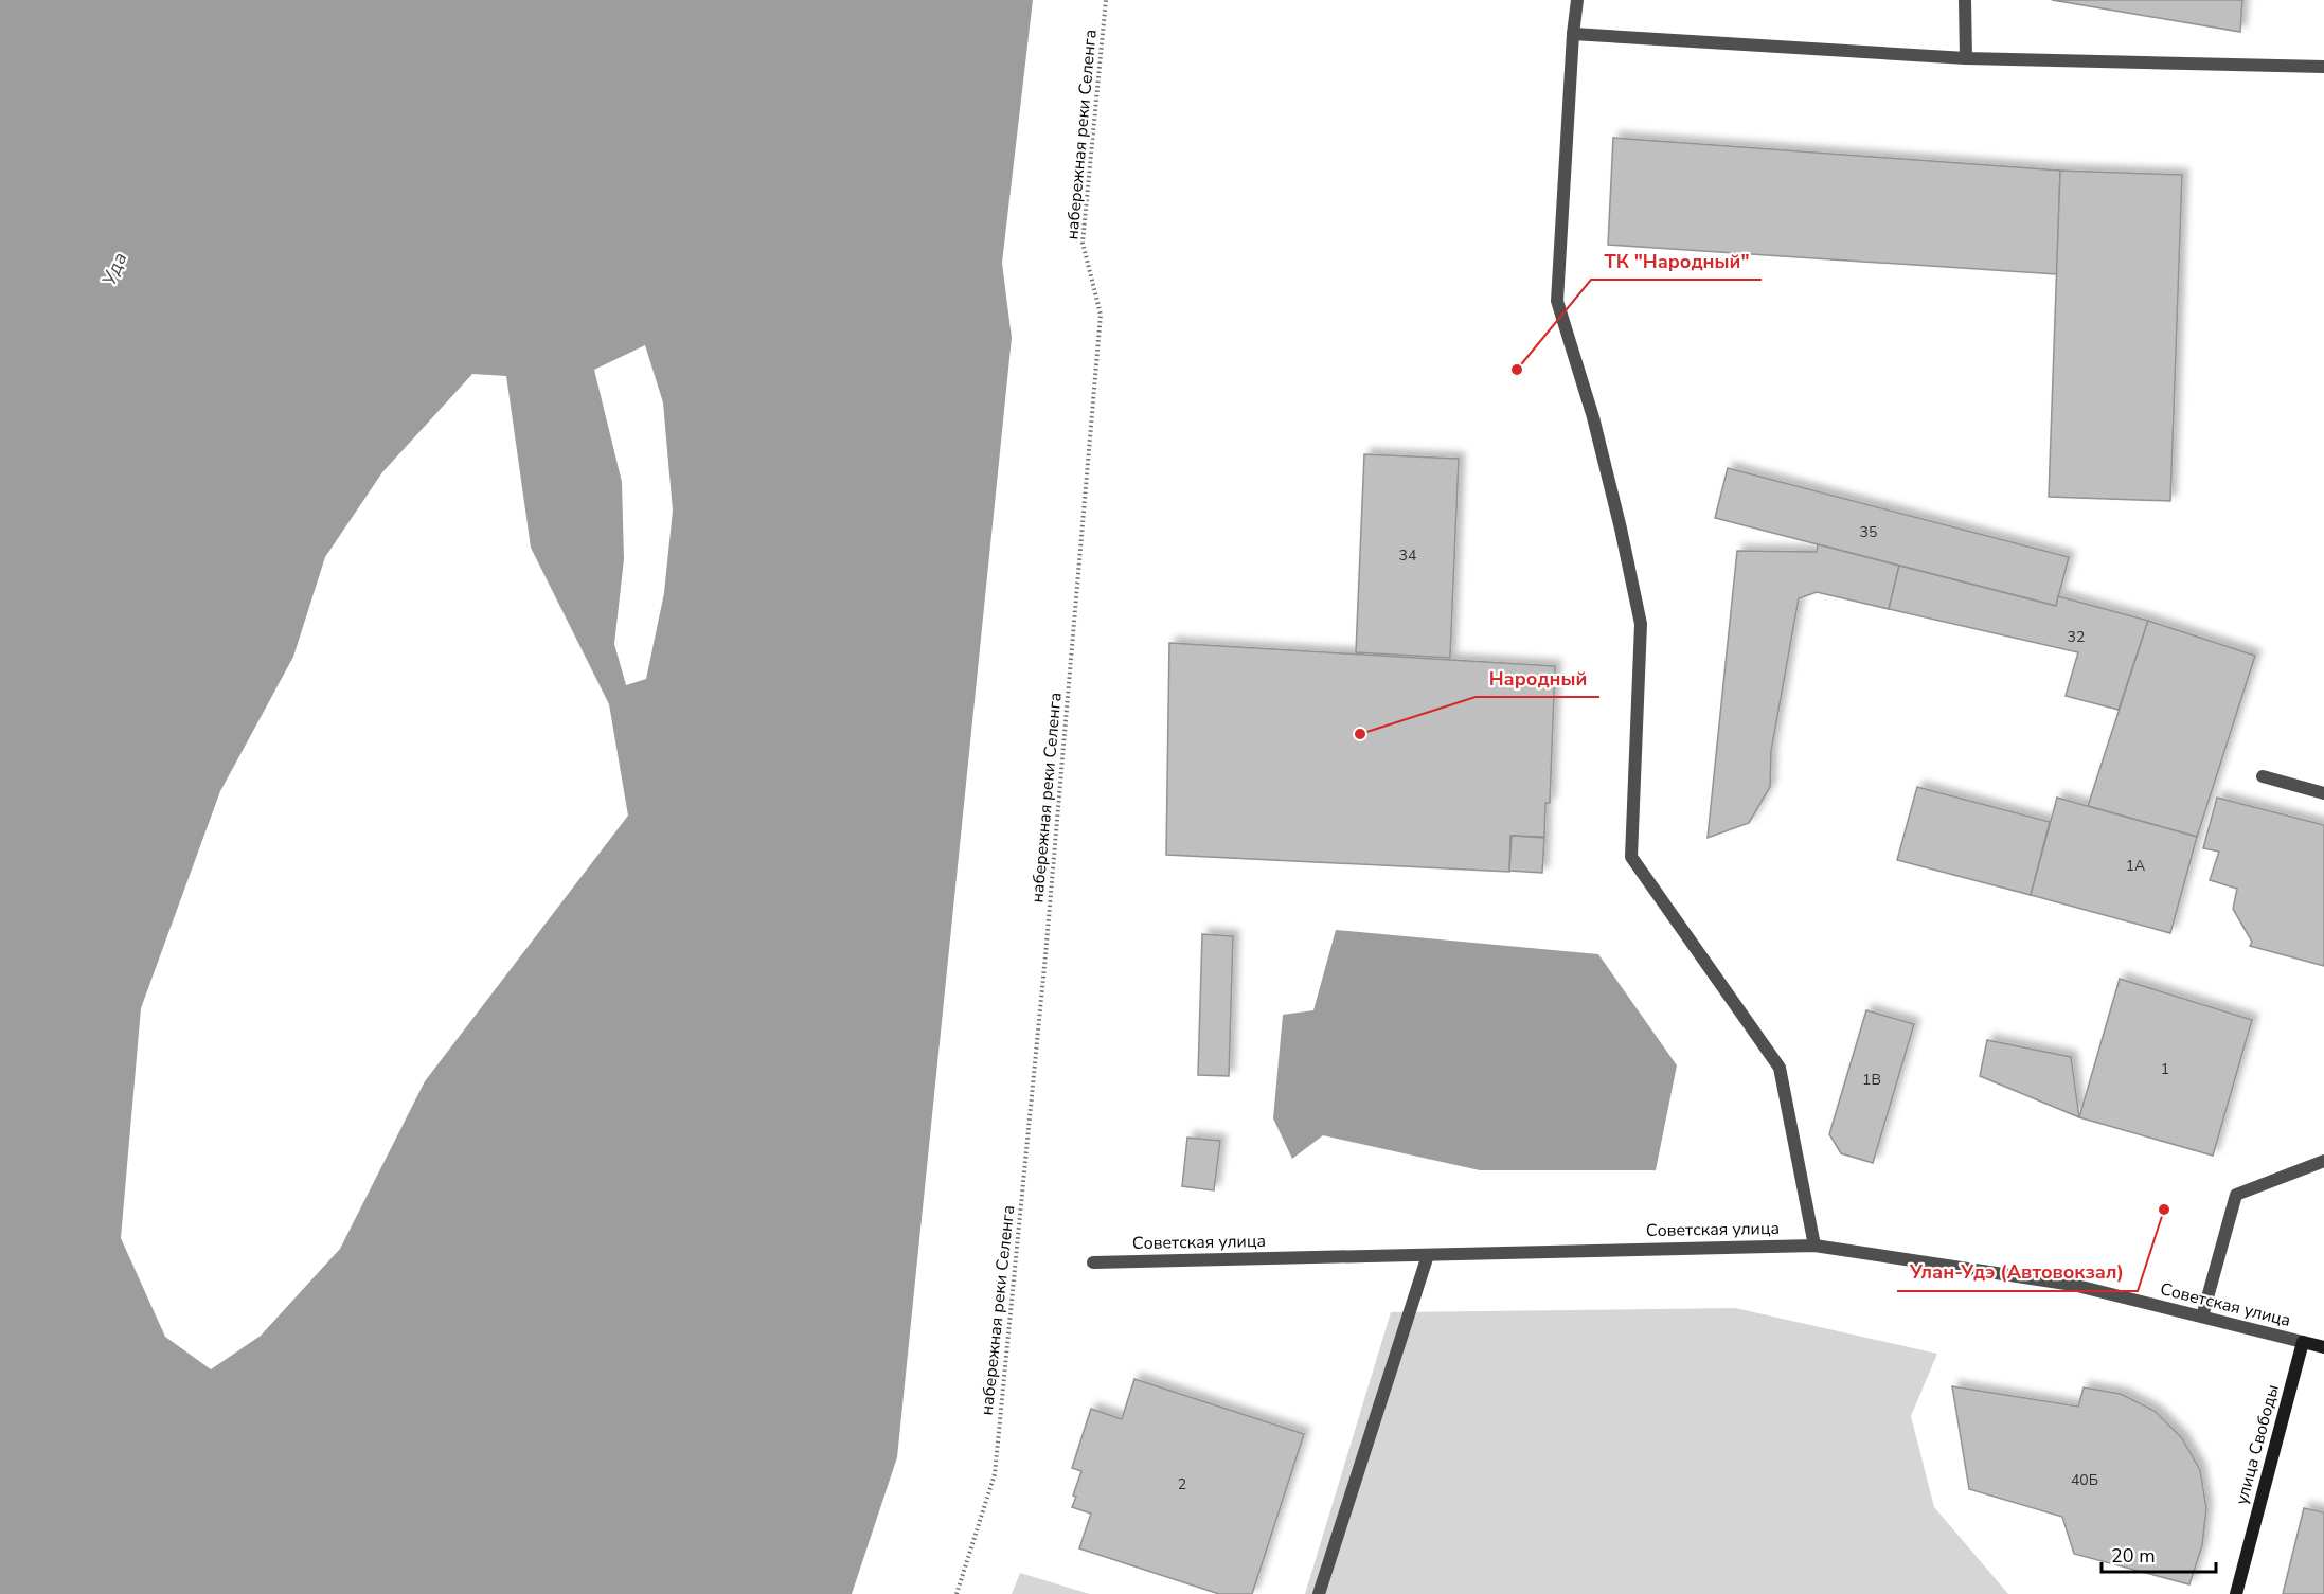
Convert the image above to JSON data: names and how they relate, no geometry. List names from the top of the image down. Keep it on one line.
{"streets":{"main road":["Советская улица","улица Свободы"],"path":["набережная реки Селенга"]},"crossings":[["Советская улица","улица Свободы"]],"water":["Уда"],"places":["ТК \"Народный\"","Народный","Улан-Удэ (Автовокзал)"],"house_numbers":["35","34","32","1А","1","1В","40Б","2"],"scale_bar":"20 m"}
